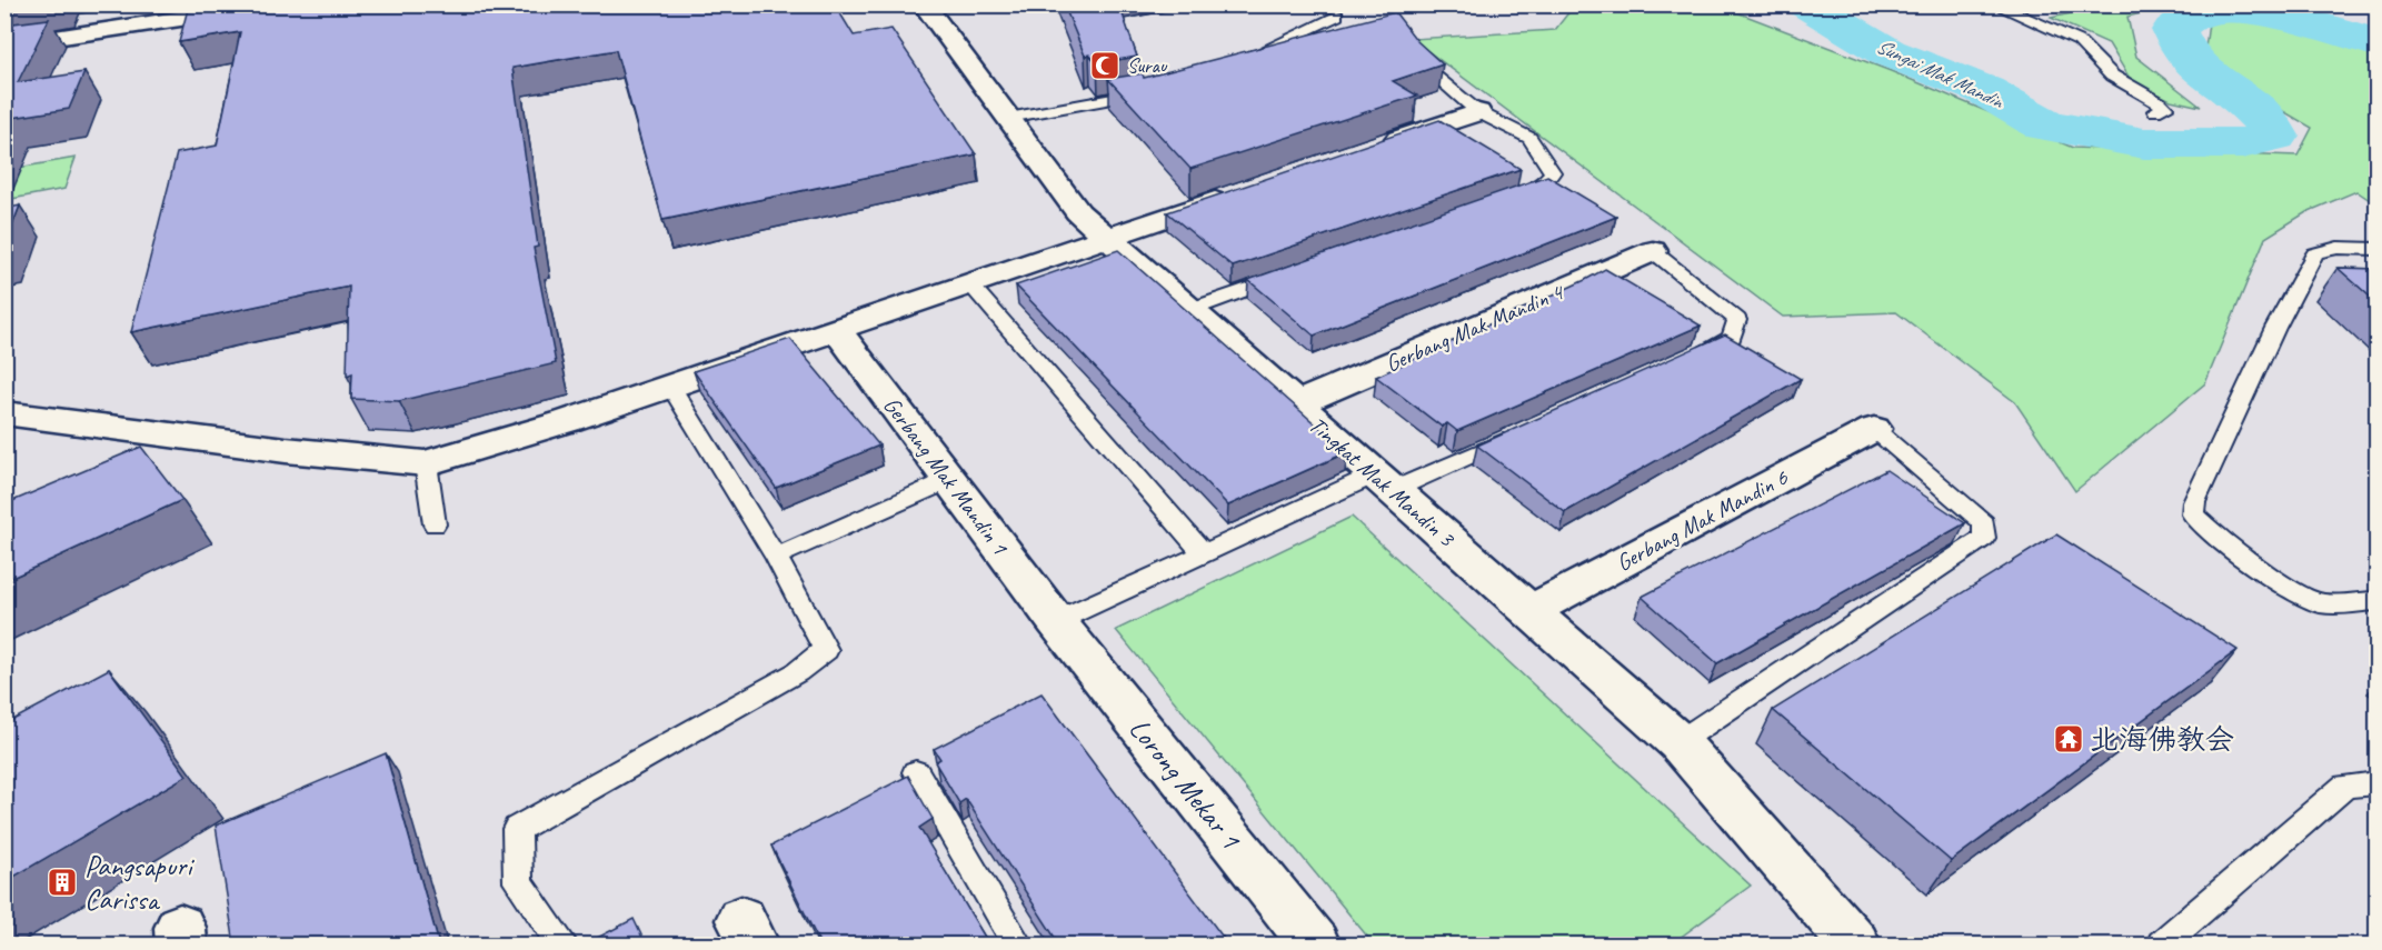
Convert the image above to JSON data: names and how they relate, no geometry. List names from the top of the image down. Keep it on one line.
{"streets":{"street":["Gerbang Mak Mandin 4","Gerbang Mak Mandin 1","Tingkat Mak Mandin 3","Gerbang Mak Mandin 6","Lorong Mekar 1"]},"crossings":[["Gerbang Mak Mandin 4","Tingkat Mak Mandin 3"],["Gerbang Mak Mandin 1","Lorong Mekar 1"],["Tingkat Mak Mandin 3","Gerbang Mak Mandin 6"]],"water":["Sungai Mak Mandin"],"places":{"mosque":["Surau"],"temple":["北海佛教会"],"building":["Pangsapuri Carissa"]}}
